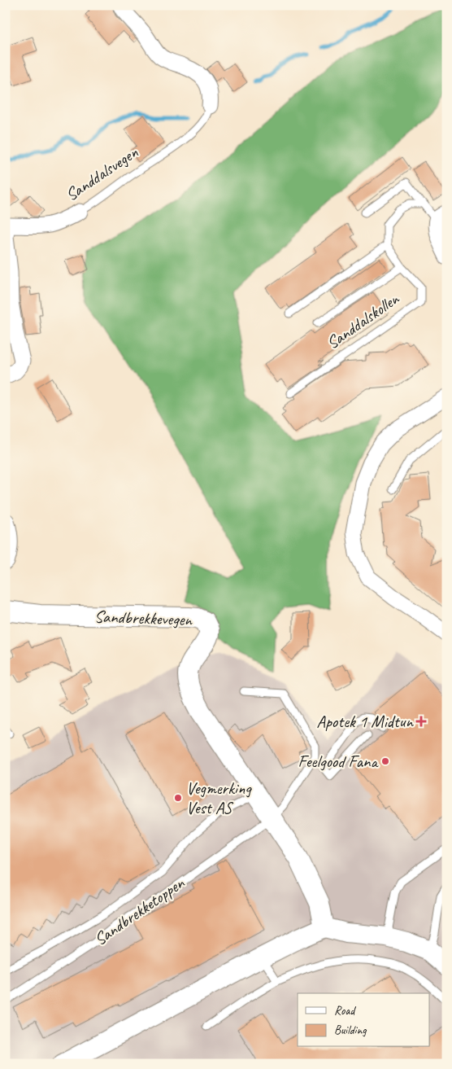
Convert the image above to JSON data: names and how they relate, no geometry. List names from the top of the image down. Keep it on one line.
{"streets":{"street":["Sanddalsvegen","Sandbrekkevegen"],"lane":["Sanddalskollen","Sandbrekketoppen"]},"crossings":[["Sandbrekkevegen","Sandbrekketoppen"]],"places":{"health":["Apotek 1 Midtun"],"other":["Feelgood Fana","Vegmerking Vest AS"]},"legend":["Road","Building"]}
